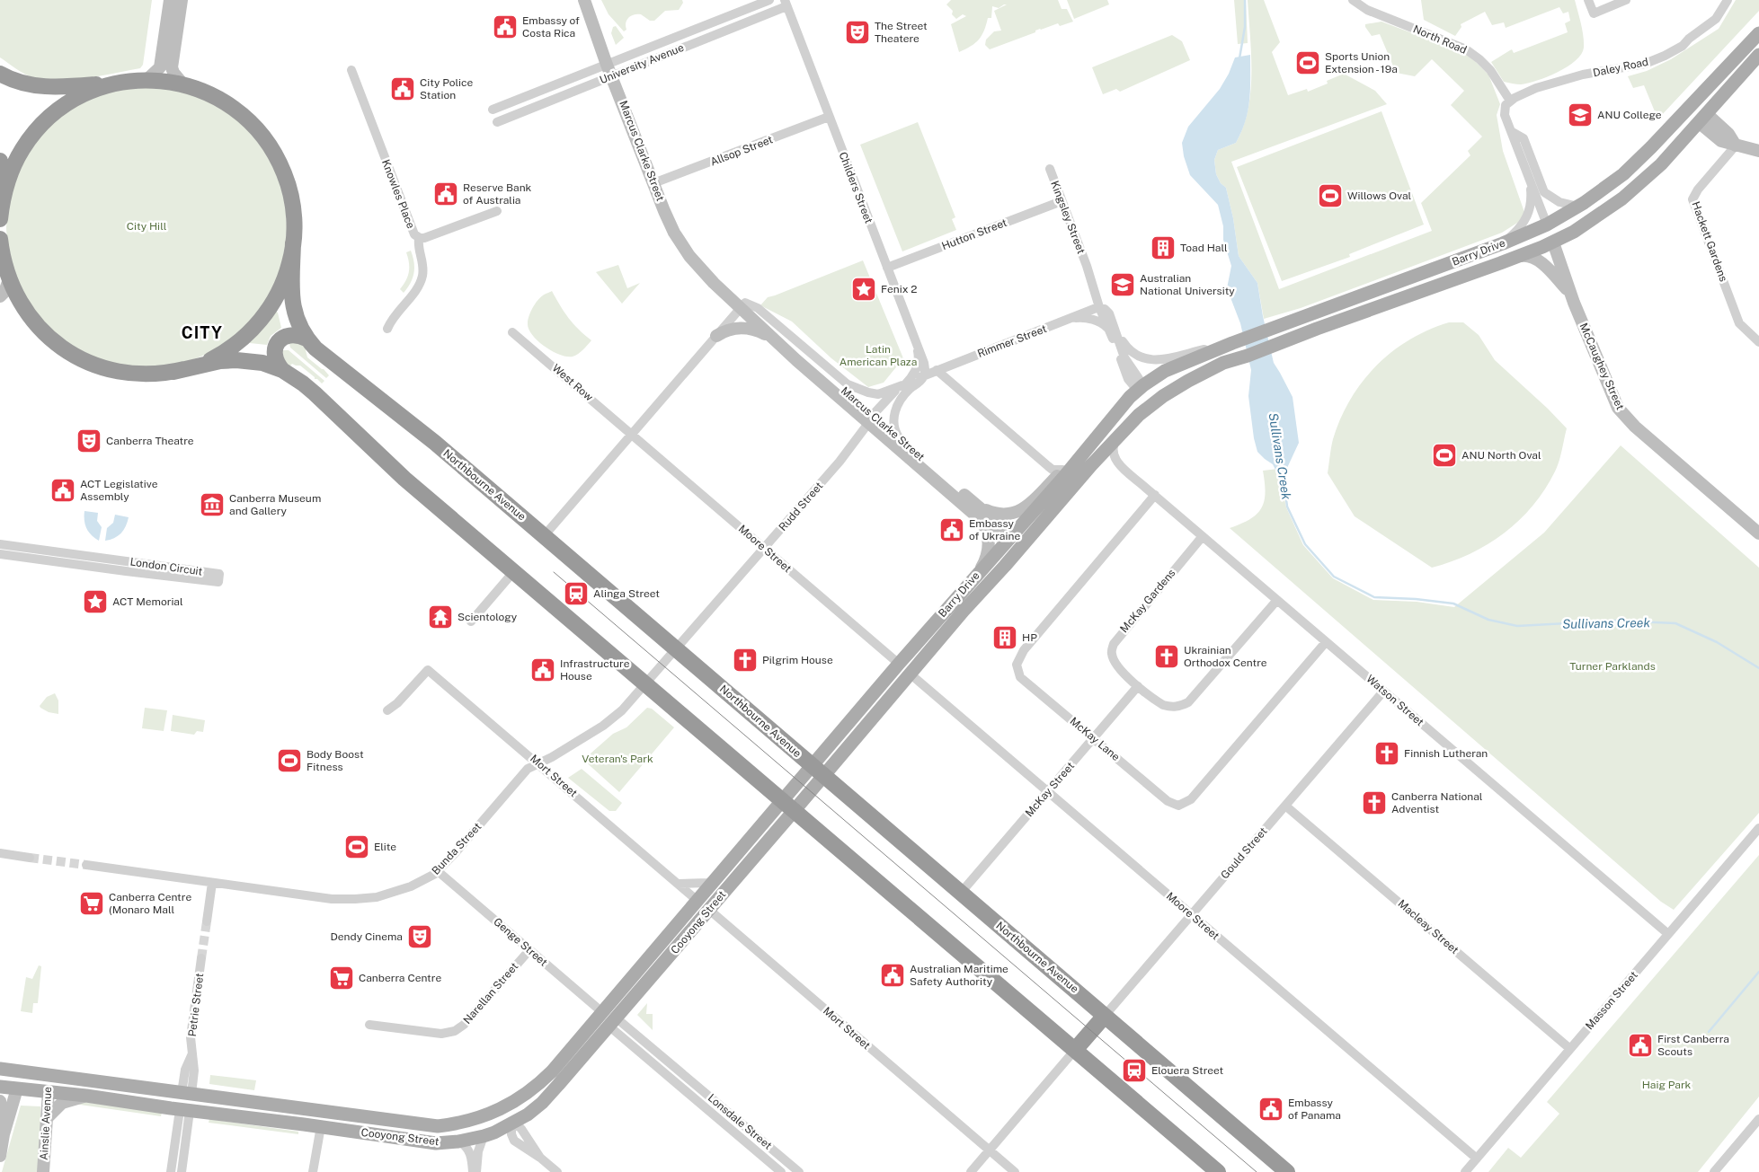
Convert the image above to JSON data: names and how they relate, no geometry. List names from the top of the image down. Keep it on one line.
{"streets":{"highway":["Northbourne Avenue"],"main road":["Marcus Clarke Street","Barry Drive","McCaughey Street","Mort Street","Cooyong Street","Petrie Street","Lonsdale Street","Ainslie Avenue"],"street":["North Road","University Avenue","Daley Road","Allsop Street","Childers Street","Knowles Place","Kingsley Street","Hutton Street","Hackett Gardens","Rimmer Street","West Row","Rudd Street","Moore Street","London Circuit","McKay Gardens","Watson Street","McKay Lane","McKay Street","Bunda Street","Gould Street","Macleay Street","Genge Street","Narellan Street","Masson Street"]},"crossings":[["North Road","Daley Road"],["University Avenue","Marcus Clarke Street"],["University Avenue","Childers Street"],["Marcus Clarke Street","Allsop Street"],["Marcus Clarke Street","Barry Drive"],["Marcus Clarke Street","Rimmer Street"],["Marcus Clarke Street","Rudd Street"],["Allsop Street","Childers Street"],["Childers Street","Hutton Street"],["Childers Street","Rimmer Street"],["Kingsley Street","Hutton Street"],["Kingsley Street","Barry Drive"],["Kingsley Street","Rimmer Street"],["Barry Drive","McCaughey Street"],["Barry Drive","Northbourne Avenue"],["Barry Drive","Moore Street"],["Barry Drive","Watson Street"],["Barry Drive","Cooyong Street"],["Rimmer Street","Rudd Street"],["West Row","Moore Street"],["Northbourne Avenue","Rudd Street"],["Northbourne Avenue","McKay Street"],["Northbourne Avenue","Gould Street"],["Rudd Street","Moore Street"],["Rudd Street","Bunda Street"],["Moore Street","McKay Street"],["Moore Street","Gould Street"],["Moore Street","Masson Street"],["McKay Gardens","Watson Street"],["McKay Gardens","McKay Street"],["Watson Street","McKay Lane"],["Watson Street","Gould Street"],["Watson Street","Masson Street"],["McKay Lane","McKay Street"],["Mort Street","Bunda Street"],["Mort Street","Cooyong Street"],["Bunda Street","Genge Street"],["Gould Street","Macleay Street"],["Cooyong Street","Genge Street"],["Cooyong Street","Petrie Street"],["Cooyong Street","Lonsdale Street"],["Cooyong Street","Ainslie Avenue"],["Macleay Street","Masson Street"],["Genge Street","Narellan Street"],["Genge Street","Lonsdale Street"]],"districts":["CITY"],"water":["Sullivans Creek"],"parks":["City Hill","Latin American Plaza","Turner Parklands","Veteran's Park","Haig Park"],"places":{"public building":["Embassy of Costa Rica","City Police Station","Reserve Bank of Australia","ACT Legislative Assembly","Embassy of Ukraine","Infrastructure House","Australian Maritime Safety Authority","First Canberra Scouts","Embassy of Panama"],"theatre":["The Street Theatere","Canberra Theatre","Dendy Cinema"],"sports":["Sports Union Extension - 19a","Willows Oval","ANU North Oval","Body Boost Fitness","Elite"],"school or university":["ANU College","Australian National University"],"building":["Toad Hall","HP"],"place":["Fenix 2","ACT Memorial"],"museum":["Canberra Museum and Gallery"],"station":["Alinga Street","Elouera Street"],"temple":["Scientology"],"church":["Ukrainian Orthodox Centre","Pilgrim House","Finnish Lutheran","Canberra National Adventist"],"supermarket":["Canberra Centre (Monaro Mall","Canberra Centre"]}}
